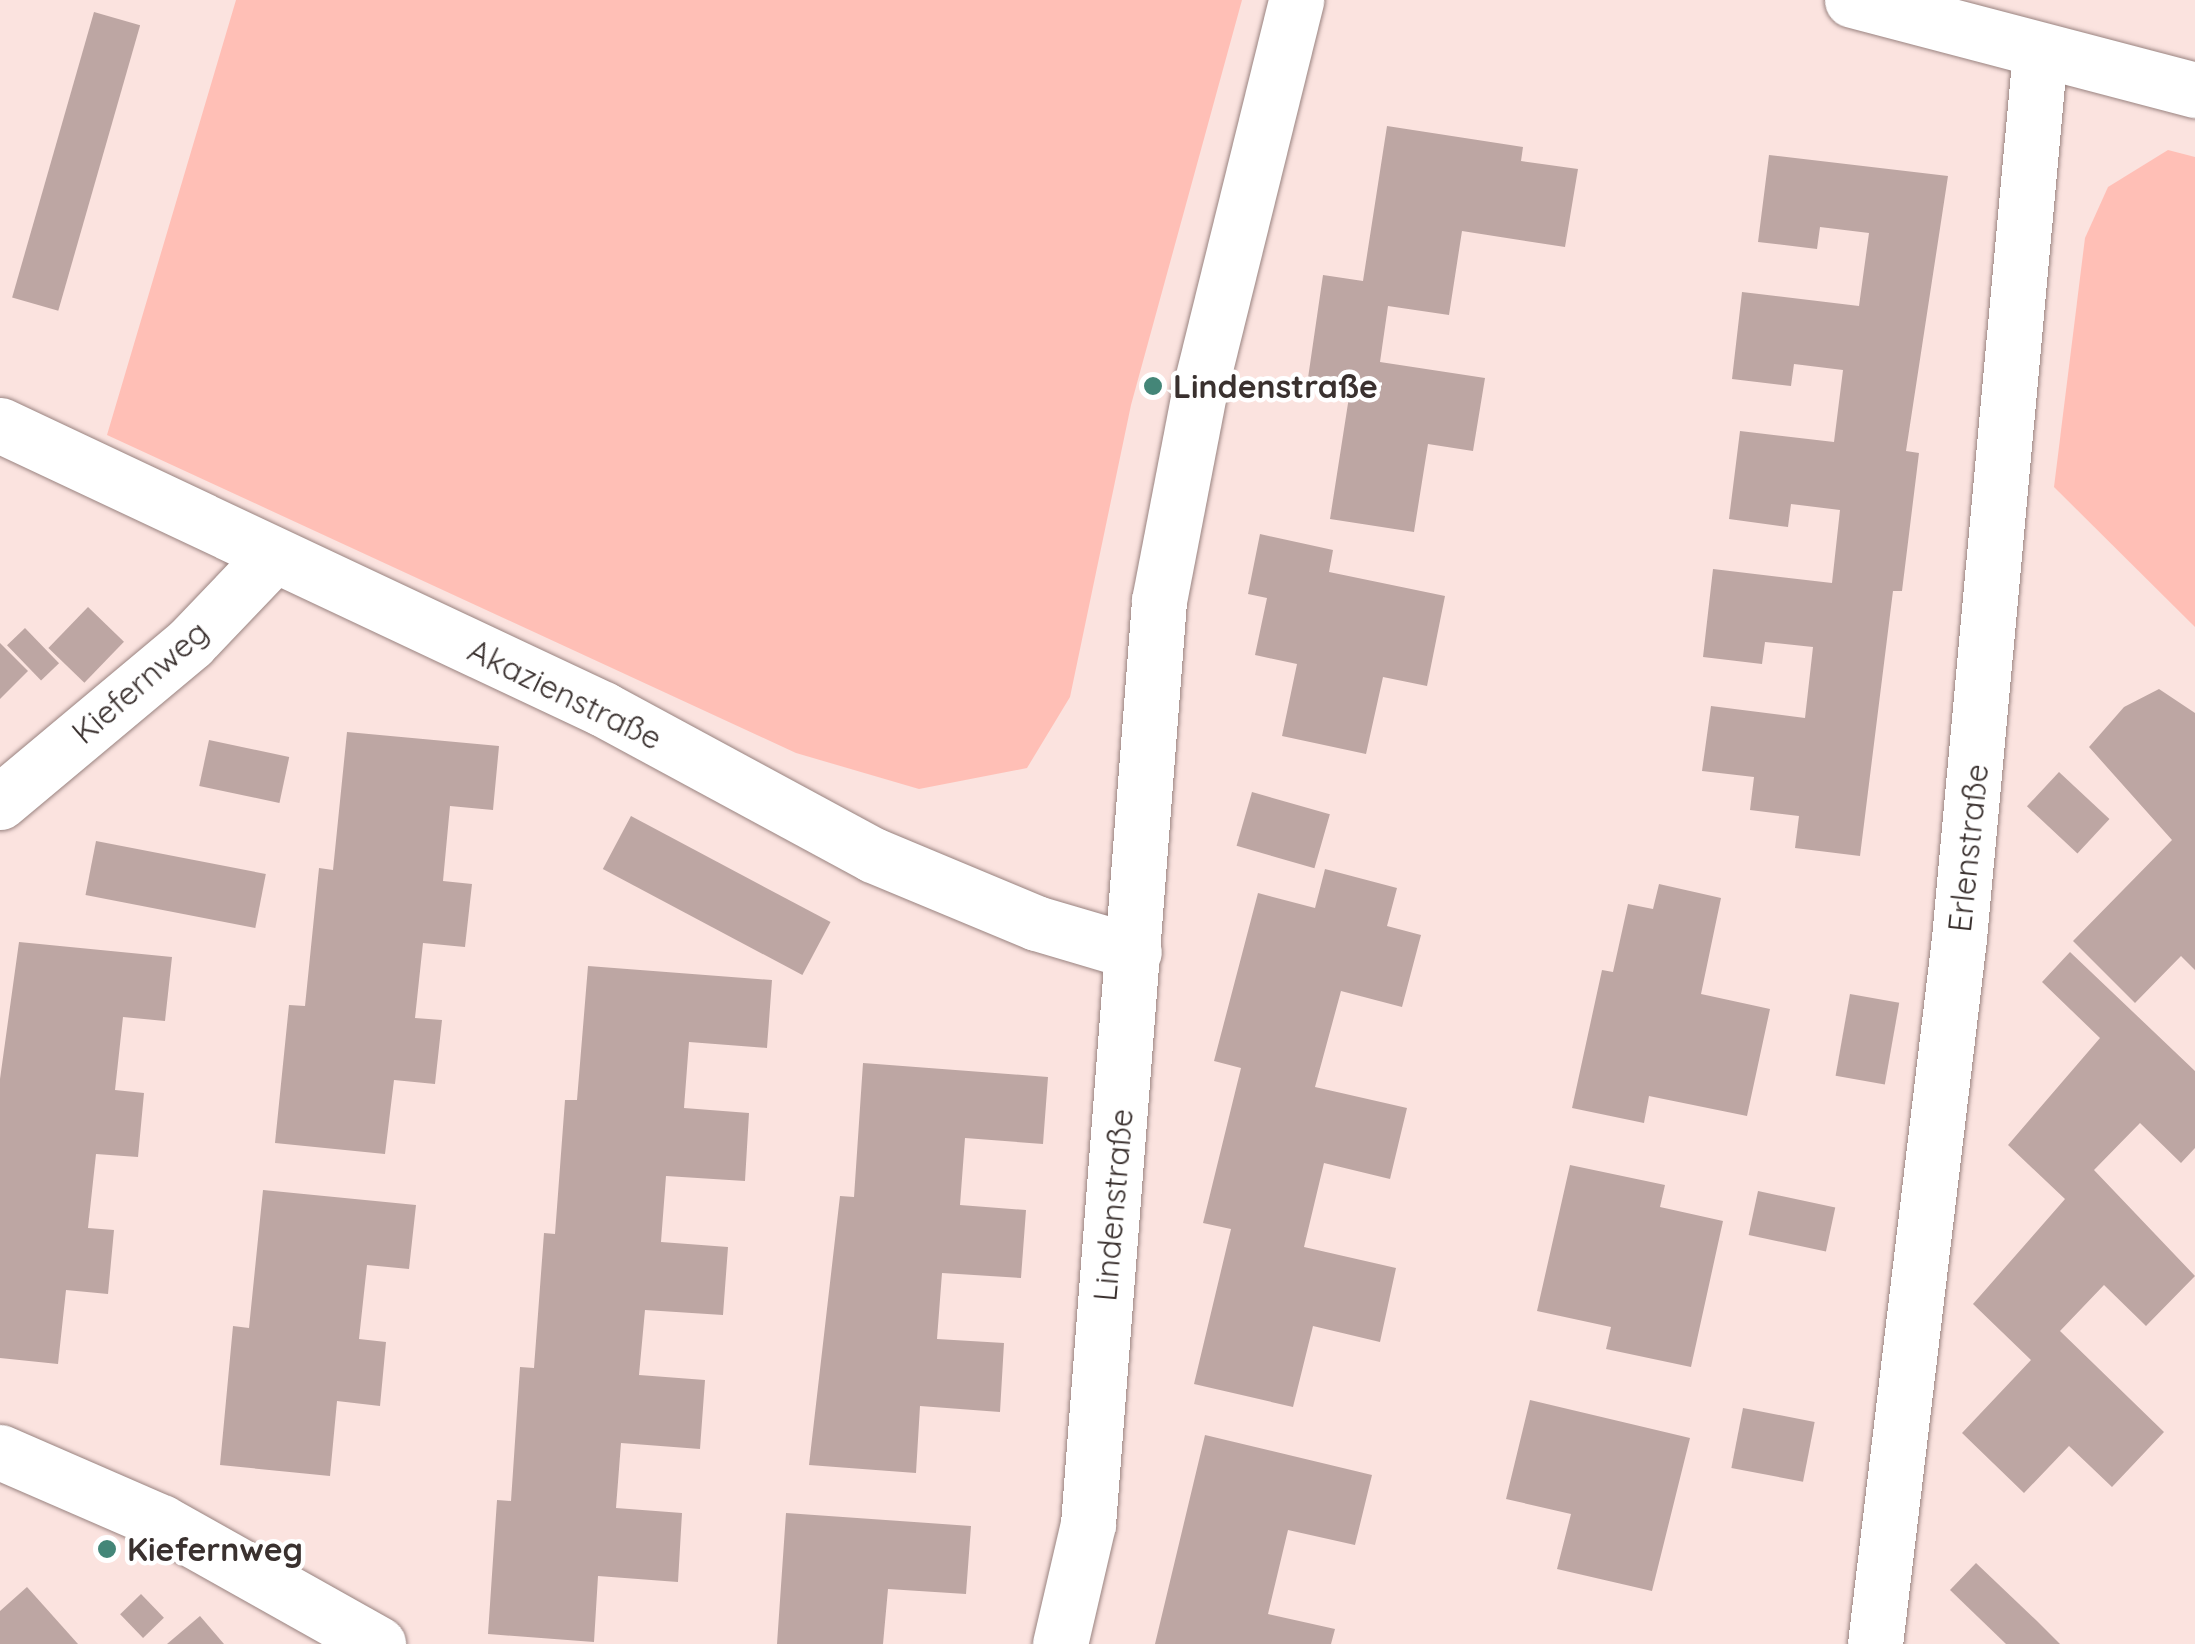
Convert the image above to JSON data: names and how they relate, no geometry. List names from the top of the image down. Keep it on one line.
{"streets":{"street":["Kiefernweg","Akazienstraße","Erlenstraße","Lindenstraße"]},"crossings":[["Kiefernweg","Akazienstraße"],["Akazienstraße","Lindenstraße"]],"places":["Lindenstraße","Kiefernweg"]}
